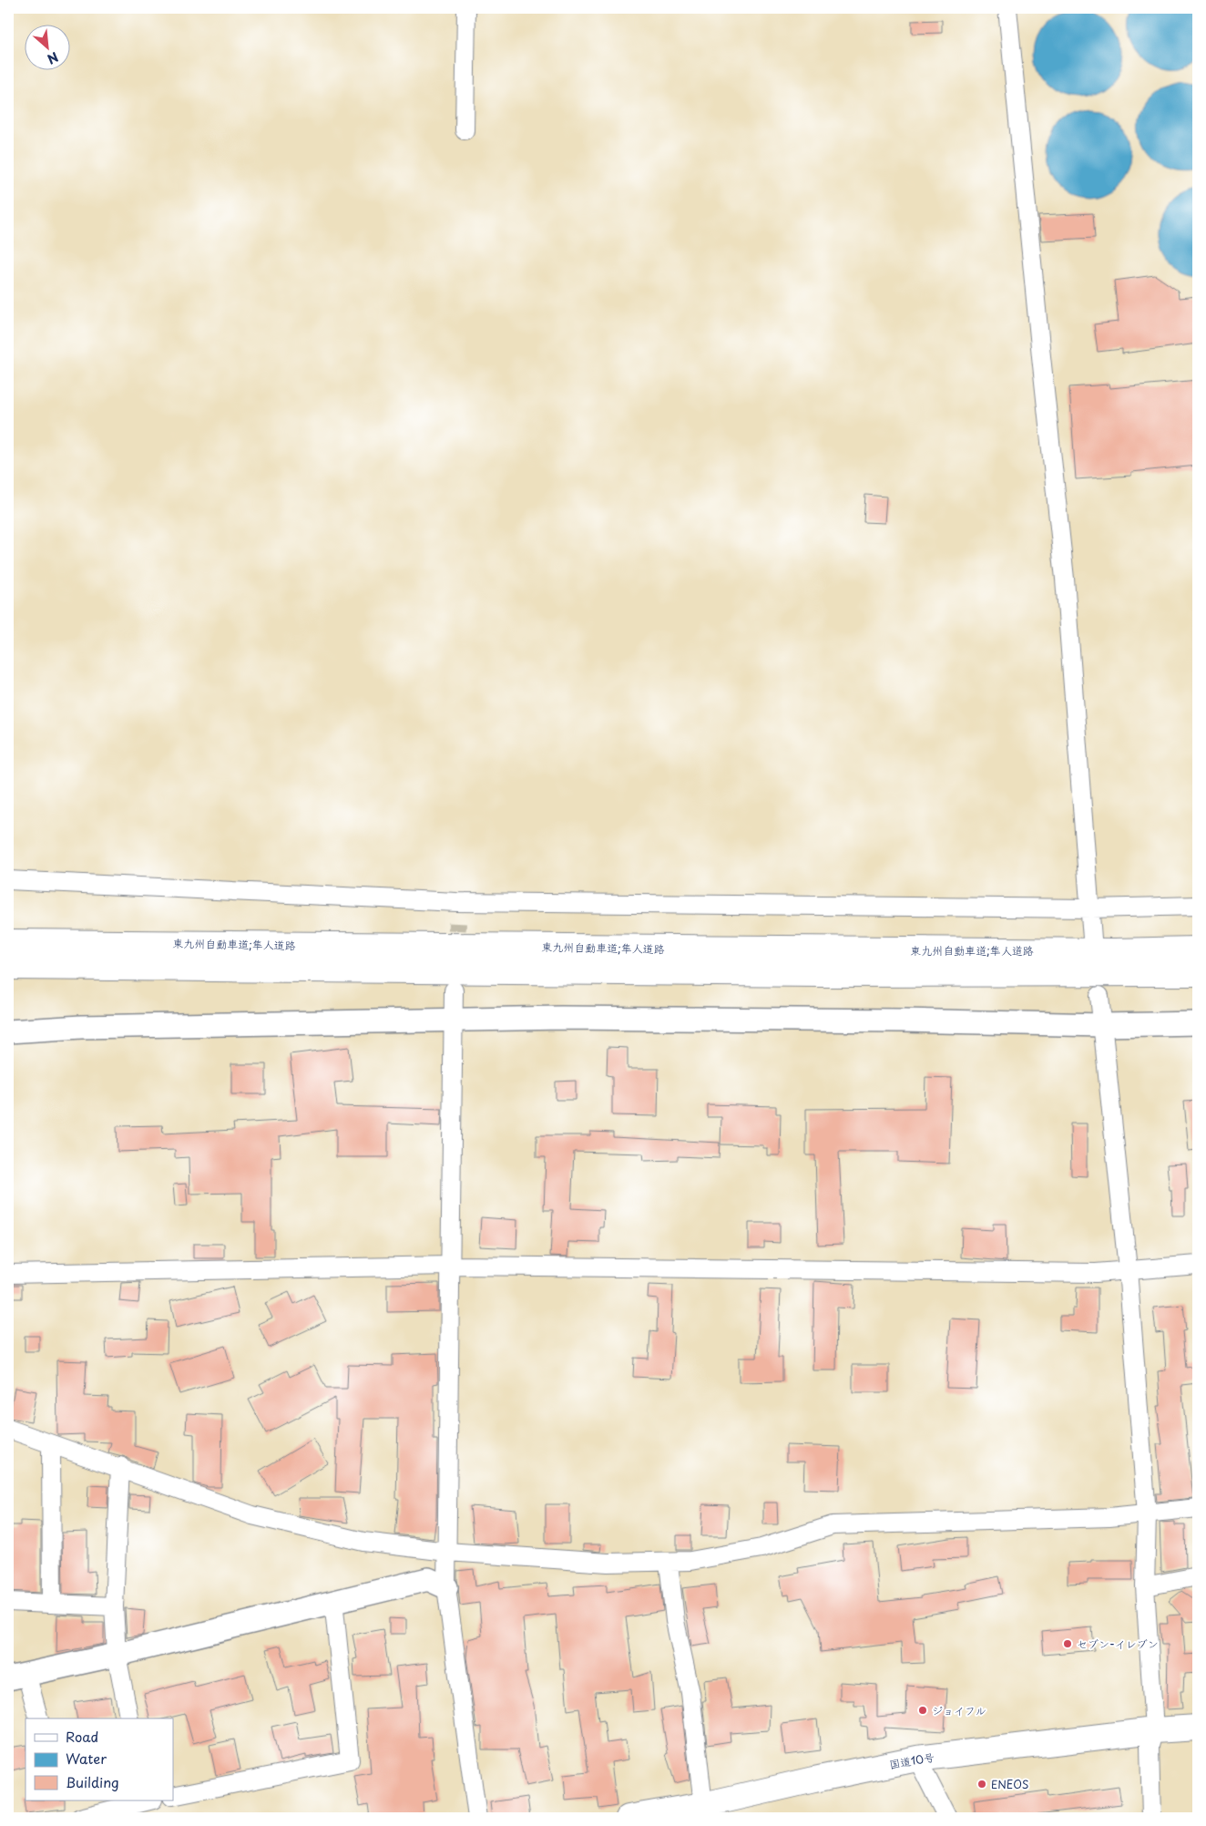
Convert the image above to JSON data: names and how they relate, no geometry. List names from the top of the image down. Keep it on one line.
{"streets":{"highway":["東九州自動車道;隼人道路","国道10号"]},"places":["セブン-イレブン","ジョイフル","ENEOS"],"legend":["Road","Water","Building"],"north":"bottom right"}
